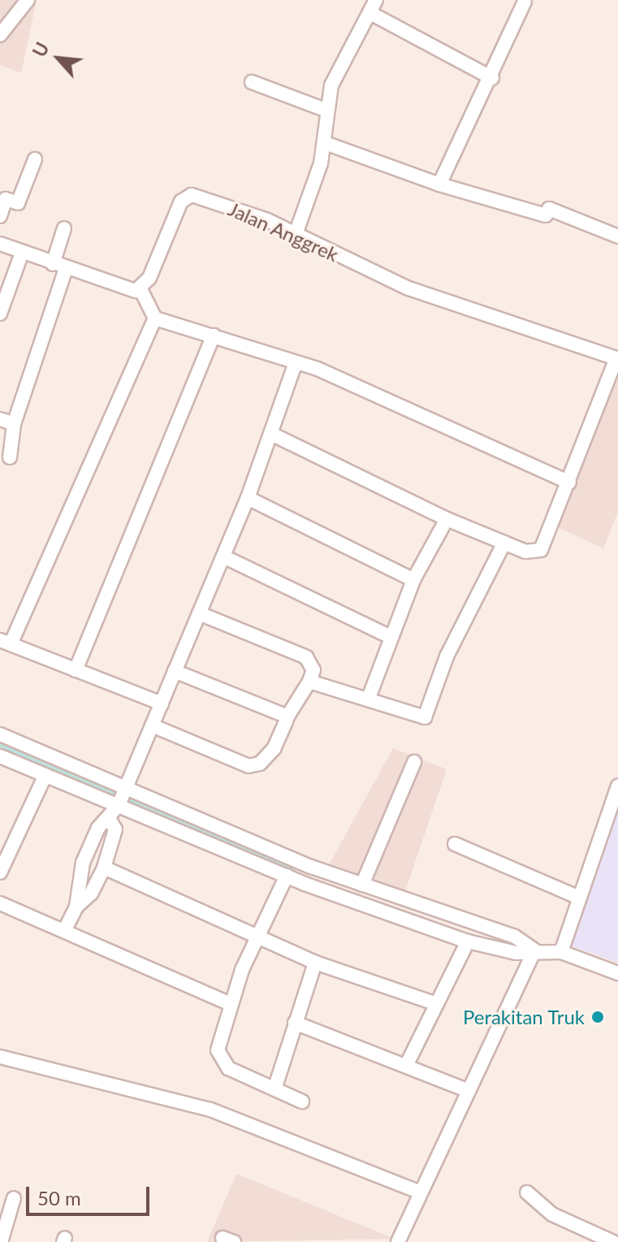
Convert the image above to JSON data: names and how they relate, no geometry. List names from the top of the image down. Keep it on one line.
{"streets":{"street":["Jalan Anggrek"]},"places":["Perakitan Truk"],"scale_bar":"50 m","north":"top left"}
